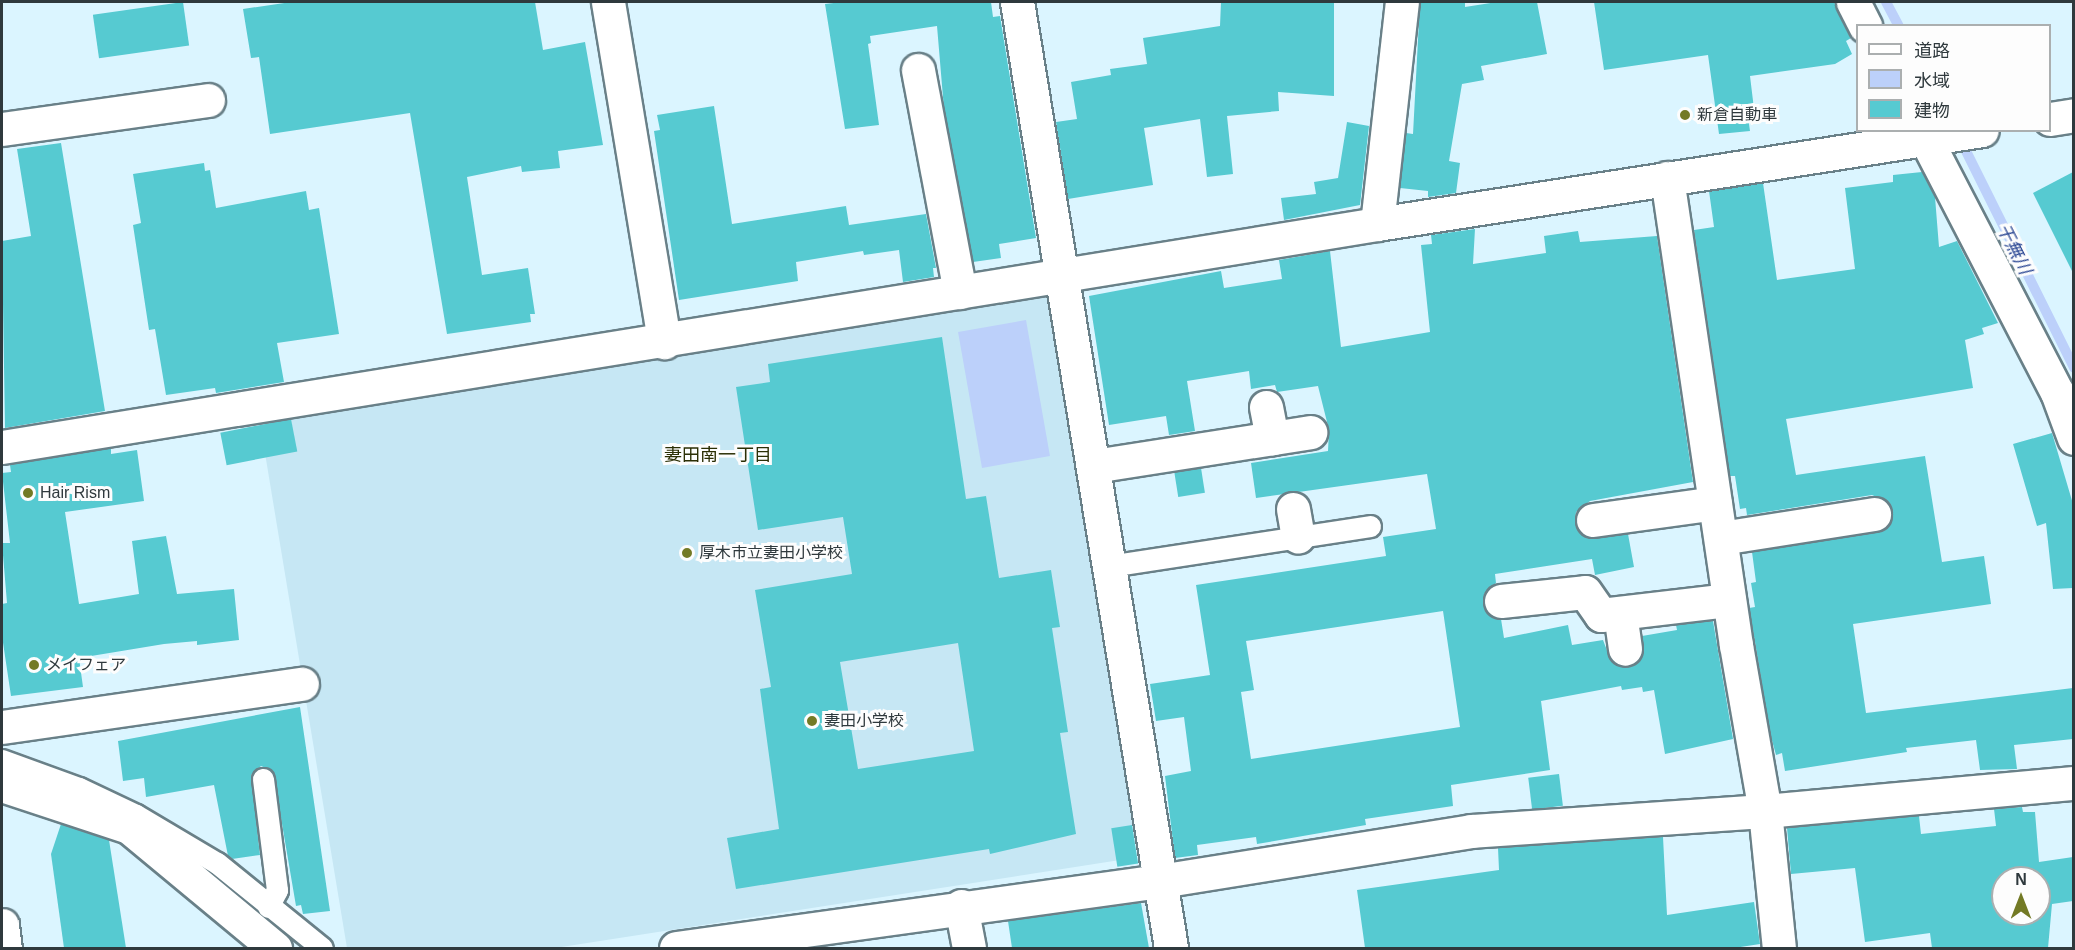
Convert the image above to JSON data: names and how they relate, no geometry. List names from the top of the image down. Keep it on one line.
{"districts":["妻田南一丁目"],"water":["干無川"],"places":["新倉自動車","Hair Rism","厚木市立妻田小学校","メイフェア","妻田小学校"],"legend":["道路","水域","建物"],"north":"top"}
